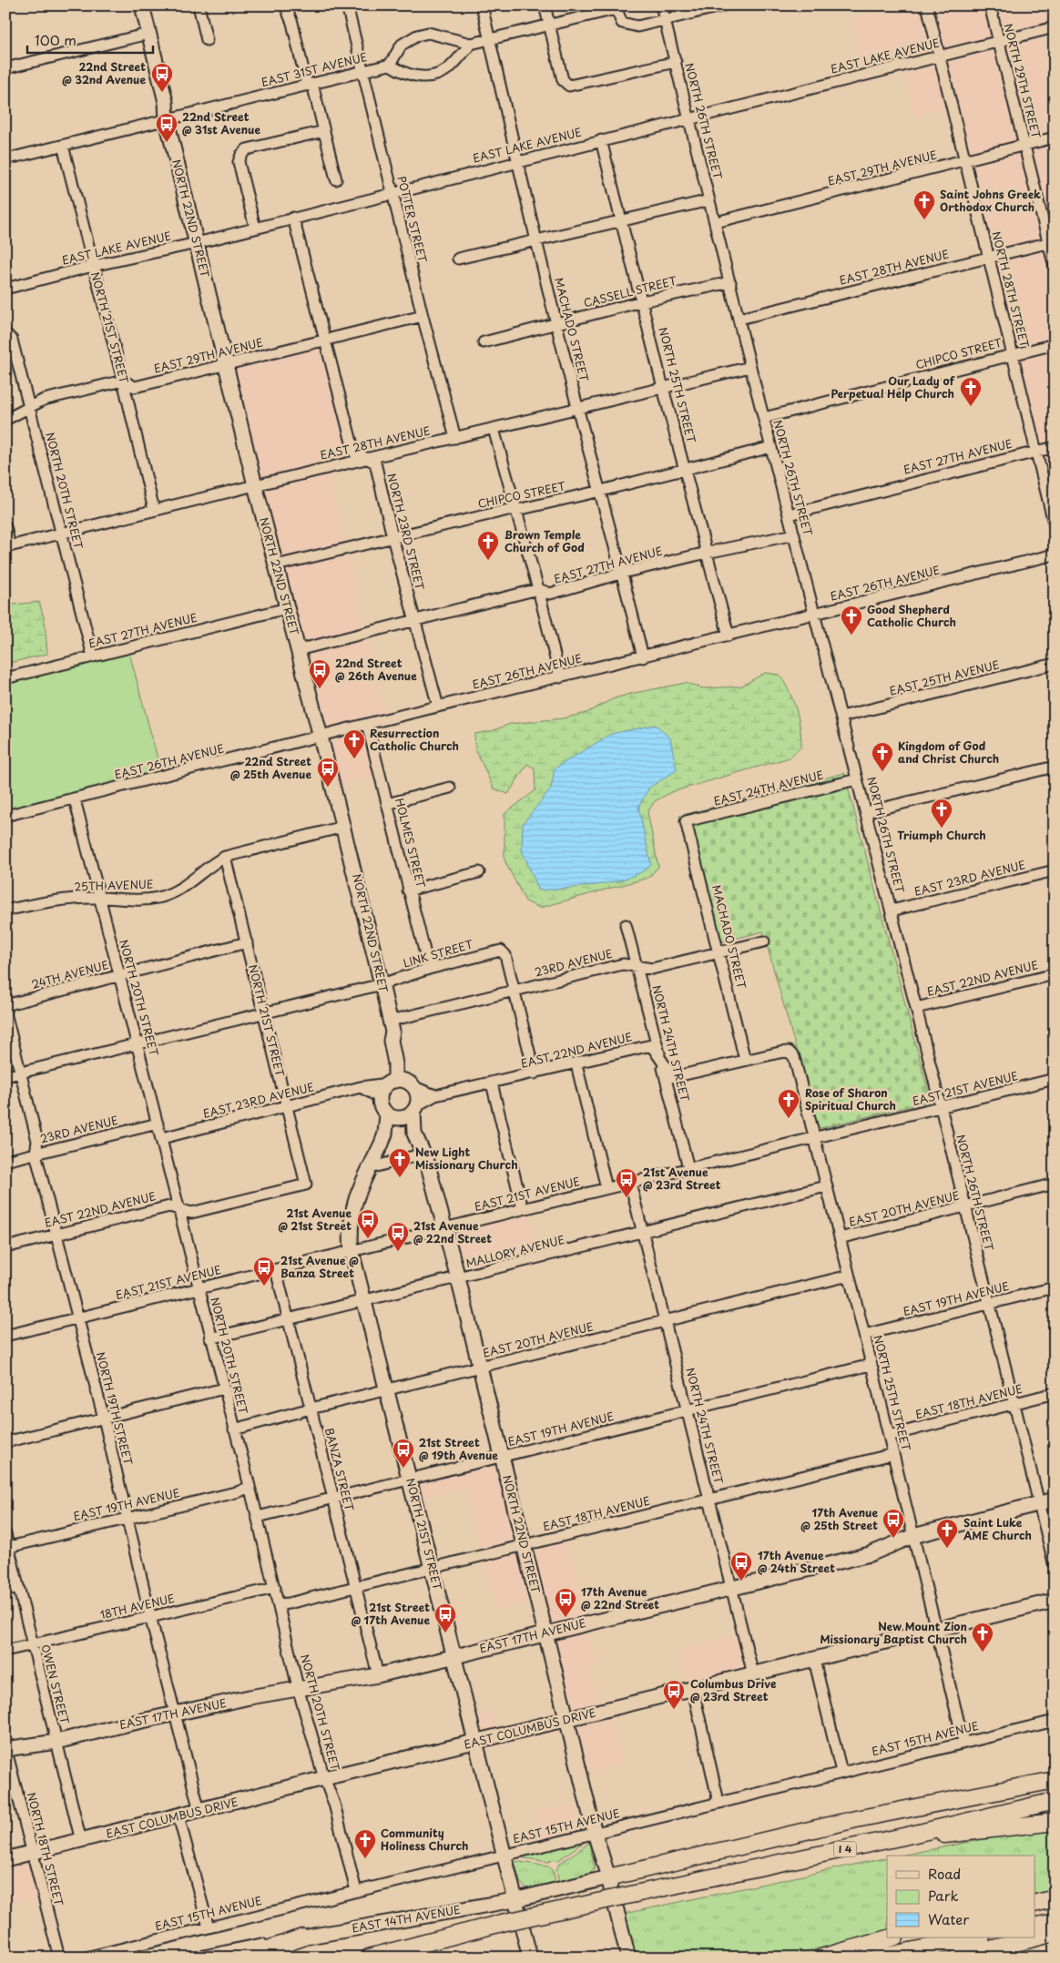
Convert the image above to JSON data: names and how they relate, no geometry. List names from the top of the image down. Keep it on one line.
{"streets":{"highway":["I 4"],"main road":["NORTH 22ND STREET","NORTH 21ST STREET","EAST 17TH AVENUE","EAST COLUMBUS DRIVE","EAST 14TH AVENUE"],"street":["EAST LAKE AVENUE","EAST 31ST AVENUE","NORTH 29TH STREET","NORTH 26TH STREET","EAST 29TH AVENUE","POTTER STREET","EAST 28TH AVENUE","NORTH 28TH STREET","CASSELL STREET","MACHADO STREET","CHIPCO STREET","NORTH 25TH STREET","EAST 27TH AVENUE","NORTH 20TH STREET","NORTH 23RD STREET","EAST 26TH AVENUE","EAST 25TH AVENUE","EAST 24TH AVENUE","HOLMES STREET","EAST 23RD AVENUE","25TH AVENUE","LINK STREET","23RD AVENUE","24TH AVENUE","EAST 22ND AVENUE","NORTH 24TH STREET","EAST 21ST AVENUE","EAST 20TH AVENUE","MALLORY AVENUE","EAST 19TH AVENUE","EAST 18TH AVENUE","NORTH 19TH STREET","BANZA STREET","18TH AVENUE","OWEN STREET","EAST 15TH AVENUE","NORTH 18TH STREET"]},"crossings":[["EAST LAKE AVENUE","NORTH 29TH STREET"],["EAST LAKE AVENUE","NORTH 26TH STREET"],["EAST LAKE AVENUE","NORTH 22ND STREET"],["EAST LAKE AVENUE","POTTER STREET"],["EAST LAKE AVENUE","NORTH 28TH STREET"],["EAST LAKE AVENUE","NORTH 21ST STREET"],["EAST LAKE AVENUE","MACHADO STREET"],["EAST LAKE AVENUE","NORTH 25TH STREET"],["EAST LAKE AVENUE","NORTH 23RD STREET"],["EAST 31ST AVENUE","NORTH 22ND STREET"],["EAST 31ST AVENUE","POTTER STREET"],["EAST 31ST AVENUE","NORTH 21ST STREET"],["NORTH 29TH STREET","EAST 29TH AVENUE"],["NORTH 29TH STREET","EAST 28TH AVENUE"],["NORTH 26TH STREET","EAST 29TH AVENUE"],["NORTH 26TH STREET","EAST 28TH AVENUE"],["NORTH 26TH STREET","CASSELL STREET"],["NORTH 26TH STREET","CHIPCO STREET"],["NORTH 26TH STREET","EAST 27TH AVENUE"],["NORTH 26TH STREET","EAST 26TH AVENUE"],["NORTH 26TH STREET","EAST 25TH AVENUE"],["NORTH 26TH STREET","EAST 24TH AVENUE"],["NORTH 26TH STREET","EAST 23RD AVENUE"],["NORTH 26TH STREET","EAST 22ND AVENUE"],["NORTH 26TH STREET","EAST 21ST AVENUE"],["NORTH 26TH STREET","EAST 20TH AVENUE"],["NORTH 26TH STREET","EAST 19TH AVENUE"],["NORTH 26TH STREET","EAST 18TH AVENUE"],["NORTH 26TH STREET","EAST 17TH AVENUE"],["EAST 29TH AVENUE","NORTH 22ND STREET"],["EAST 29TH AVENUE","POTTER STREET"],["EAST 29TH AVENUE","NORTH 28TH STREET"],["EAST 29TH AVENUE","NORTH 21ST STREET"],["EAST 29TH AVENUE","NORTH 20TH STREET"],["EAST 29TH AVENUE","NORTH 23RD STREET"],["NORTH 22ND STREET","EAST 28TH AVENUE"],["NORTH 22ND STREET","NORTH 21ST STREET"],["NORTH 22ND STREET","CHIPCO STREET"],["NORTH 22ND STREET","EAST 27TH AVENUE"],["NORTH 22ND STREET","EAST 26TH AVENUE"],["NORTH 22ND STREET","EAST 23RD AVENUE"],["NORTH 22ND STREET","25TH AVENUE"],["NORTH 22ND STREET","LINK STREET"],["NORTH 22ND STREET","23RD AVENUE"],["NORTH 22ND STREET","EAST 22ND AVENUE"],["NORTH 22ND STREET","EAST 21ST AVENUE"],["NORTH 22ND STREET","EAST 20TH AVENUE"],["NORTH 22ND STREET","MALLORY AVENUE"],["NORTH 22ND STREET","EAST 19TH AVENUE"],["NORTH 22ND STREET","EAST 18TH AVENUE"],["NORTH 22ND STREET","EAST 17TH AVENUE"],["NORTH 22ND STREET","EAST COLUMBUS DRIVE"],["NORTH 22ND STREET","EAST 15TH AVENUE"],["NORTH 22ND STREET","EAST 14TH AVENUE"],["POTTER STREET","EAST 28TH AVENUE"],["EAST 28TH AVENUE","NORTH 28TH STREET"],["EAST 28TH AVENUE","NORTH 21ST STREET"],["EAST 28TH AVENUE","MACHADO STREET"],["EAST 28TH AVENUE","NORTH 25TH STREET"],["EAST 28TH AVENUE","NORTH 20TH STREET"],["EAST 28TH AVENUE","NORTH 23RD STREET"],["NORTH 28TH STREET","CHIPCO STREET"],["NORTH 28TH STREET","EAST 27TH AVENUE"],["CASSELL STREET","MACHADO STREET"],["CASSELL STREET","NORTH 25TH STREET"],["NORTH 21ST STREET","EAST 23RD AVENUE"],["NORTH 21ST STREET","25TH AVENUE"],["NORTH 21ST STREET","24TH AVENUE"],["NORTH 21ST STREET","EAST 22ND AVENUE"],["NORTH 21ST STREET","EAST 21ST AVENUE"],["NORTH 21ST STREET","EAST 20TH AVENUE"],["NORTH 21ST STREET","MALLORY AVENUE"],["NORTH 21ST STREET","EAST 19TH AVENUE"],["NORTH 21ST STREET","EAST 18TH AVENUE"],["NORTH 21ST STREET","EAST 17TH AVENUE"],["NORTH 21ST STREET","EAST COLUMBUS DRIVE"],["NORTH 21ST STREET","EAST 15TH AVENUE"],["NORTH 21ST STREET","EAST 14TH AVENUE"],["MACHADO STREET","CHIPCO STREET"],["MACHADO STREET","EAST 27TH AVENUE"],["MACHADO STREET","EAST 26TH AVENUE"],["MACHADO STREET","EAST 24TH AVENUE"],["MACHADO STREET","23RD AVENUE"],["MACHADO STREET","EAST 22ND AVENUE"],["CHIPCO STREET","NORTH 25TH STREET"],["CHIPCO STREET","NORTH 23RD STREET"],["NORTH 25TH STREET","EAST 27TH AVENUE"],["NORTH 25TH STREET","EAST 26TH AVENUE"],["NORTH 25TH STREET","EAST 22ND AVENUE"],["NORTH 25TH STREET","EAST 21ST AVENUE"],["NORTH 25TH STREET","EAST 20TH AVENUE"],["NORTH 25TH STREET","MALLORY AVENUE"],["NORTH 25TH STREET","EAST 19TH AVENUE"],["NORTH 25TH STREET","EAST 18TH AVENUE"],["NORTH 25TH STREET","EAST 17TH AVENUE"],["NORTH 25TH STREET","EAST COLUMBUS DRIVE"],["NORTH 25TH STREET","EAST 15TH AVENUE"],["EAST 27TH AVENUE","NORTH 20TH STREET"],["EAST 27TH AVENUE","NORTH 23RD STREET"],["NORTH 20TH STREET","EAST 26TH AVENUE"],["NORTH 20TH STREET","EAST 23RD AVENUE"],["NORTH 20TH STREET","25TH AVENUE"],["NORTH 20TH STREET","23RD AVENUE"],["NORTH 20TH STREET","24TH AVENUE"],["NORTH 20TH STREET","EAST 22ND AVENUE"],["NORTH 20TH STREET","EAST 21ST AVENUE"],["NORTH 20TH STREET","EAST 20TH AVENUE"],["NORTH 20TH STREET","MALLORY AVENUE"],["NORTH 20TH STREET","EAST 19TH AVENUE"],["NORTH 20TH STREET","EAST 18TH AVENUE"],["NORTH 20TH STREET","18TH AVENUE"],["NORTH 20TH STREET","EAST 17TH AVENUE"],["NORTH 20TH STREET","EAST COLUMBUS DRIVE"],["NORTH 20TH STREET","EAST 15TH AVENUE"],["NORTH 23RD STREET","EAST 26TH AVENUE"],["EAST 26TH AVENUE","HOLMES STREET"],["HOLMES STREET","LINK STREET"],["EAST 23RD AVENUE","EAST 22ND AVENUE"],["LINK STREET","23RD AVENUE"],["23RD AVENUE","NORTH 24TH STREET"],["23RD AVENUE","NORTH 19TH STREET"],["EAST 22ND AVENUE","NORTH 24TH STREET"],["EAST 22ND AVENUE","NORTH 19TH STREET"],["NORTH 24TH STREET","EAST 21ST AVENUE"],["NORTH 24TH STREET","EAST 20TH AVENUE"],["NORTH 24TH STREET","MALLORY AVENUE"],["NORTH 24TH STREET","EAST 19TH AVENUE"],["NORTH 24TH STREET","EAST 18TH AVENUE"],["NORTH 24TH STREET","EAST 17TH AVENUE"],["NORTH 24TH STREET","EAST COLUMBUS DRIVE"],["EAST 21ST AVENUE","NORTH 19TH STREET"],["EAST 21ST AVENUE","BANZA STREET"],["EAST 20TH AVENUE","BANZA STREET"],["MALLORY AVENUE","BANZA STREET"],["EAST 19TH AVENUE","NORTH 19TH STREET"],["EAST 19TH AVENUE","BANZA STREET"],["EAST 19TH AVENUE","OWEN STREET"],["EAST 18TH AVENUE","BANZA STREET"],["NORTH 19TH STREET","18TH AVENUE"],["NORTH 19TH STREET","EAST 17TH AVENUE"],["NORTH 19TH STREET","EAST COLUMBUS DRIVE"],["BANZA STREET","EAST 17TH AVENUE"],["18TH AVENUE","OWEN STREET"],["EAST 17TH AVENUE","OWEN STREET"],["EAST 17TH AVENUE","NORTH 18TH STREET"],["OWEN STREET","EAST COLUMBUS DRIVE"],["EAST COLUMBUS DRIVE","NORTH 18TH STREET"]],"places":{"bus stop":["22nd Street @ 32nd Avenue","22nd Street @ 31st Avenue","22nd Street @ 26th Avenue","22nd Street @ 25th Avenue","21st Avenue @ 23rd Street","21st Avenue @ 21st Street","21st Avenue @ 22nd Street","21st Avenue @ Banza Street","21st Street @ 19th Avenue","17th Avenue @ 25th Street","17th Avenue @ 24th Street","17th Avenue @ 22nd Street","21st Street @ 17th Avenue","Columbus Drive @ 23rd Street"],"church":["Saint Johns Greek Orthodox Church","Our Lady of Perpetual Help Church","Brown Temple Church of God","Good Shepherd Catholic Church","Resurrection Catholic Church","Kingdom of God and Christ Church","Triumph Church","Rose of Sharon Spiritual Church","New Light Missionary Church","Saint Luke AME Church","New Mount Zion Missionary Baptist Church","Community Holiness Church"]},"legend":["Road","Park","Water"],"scale_bar":"100 m"}
